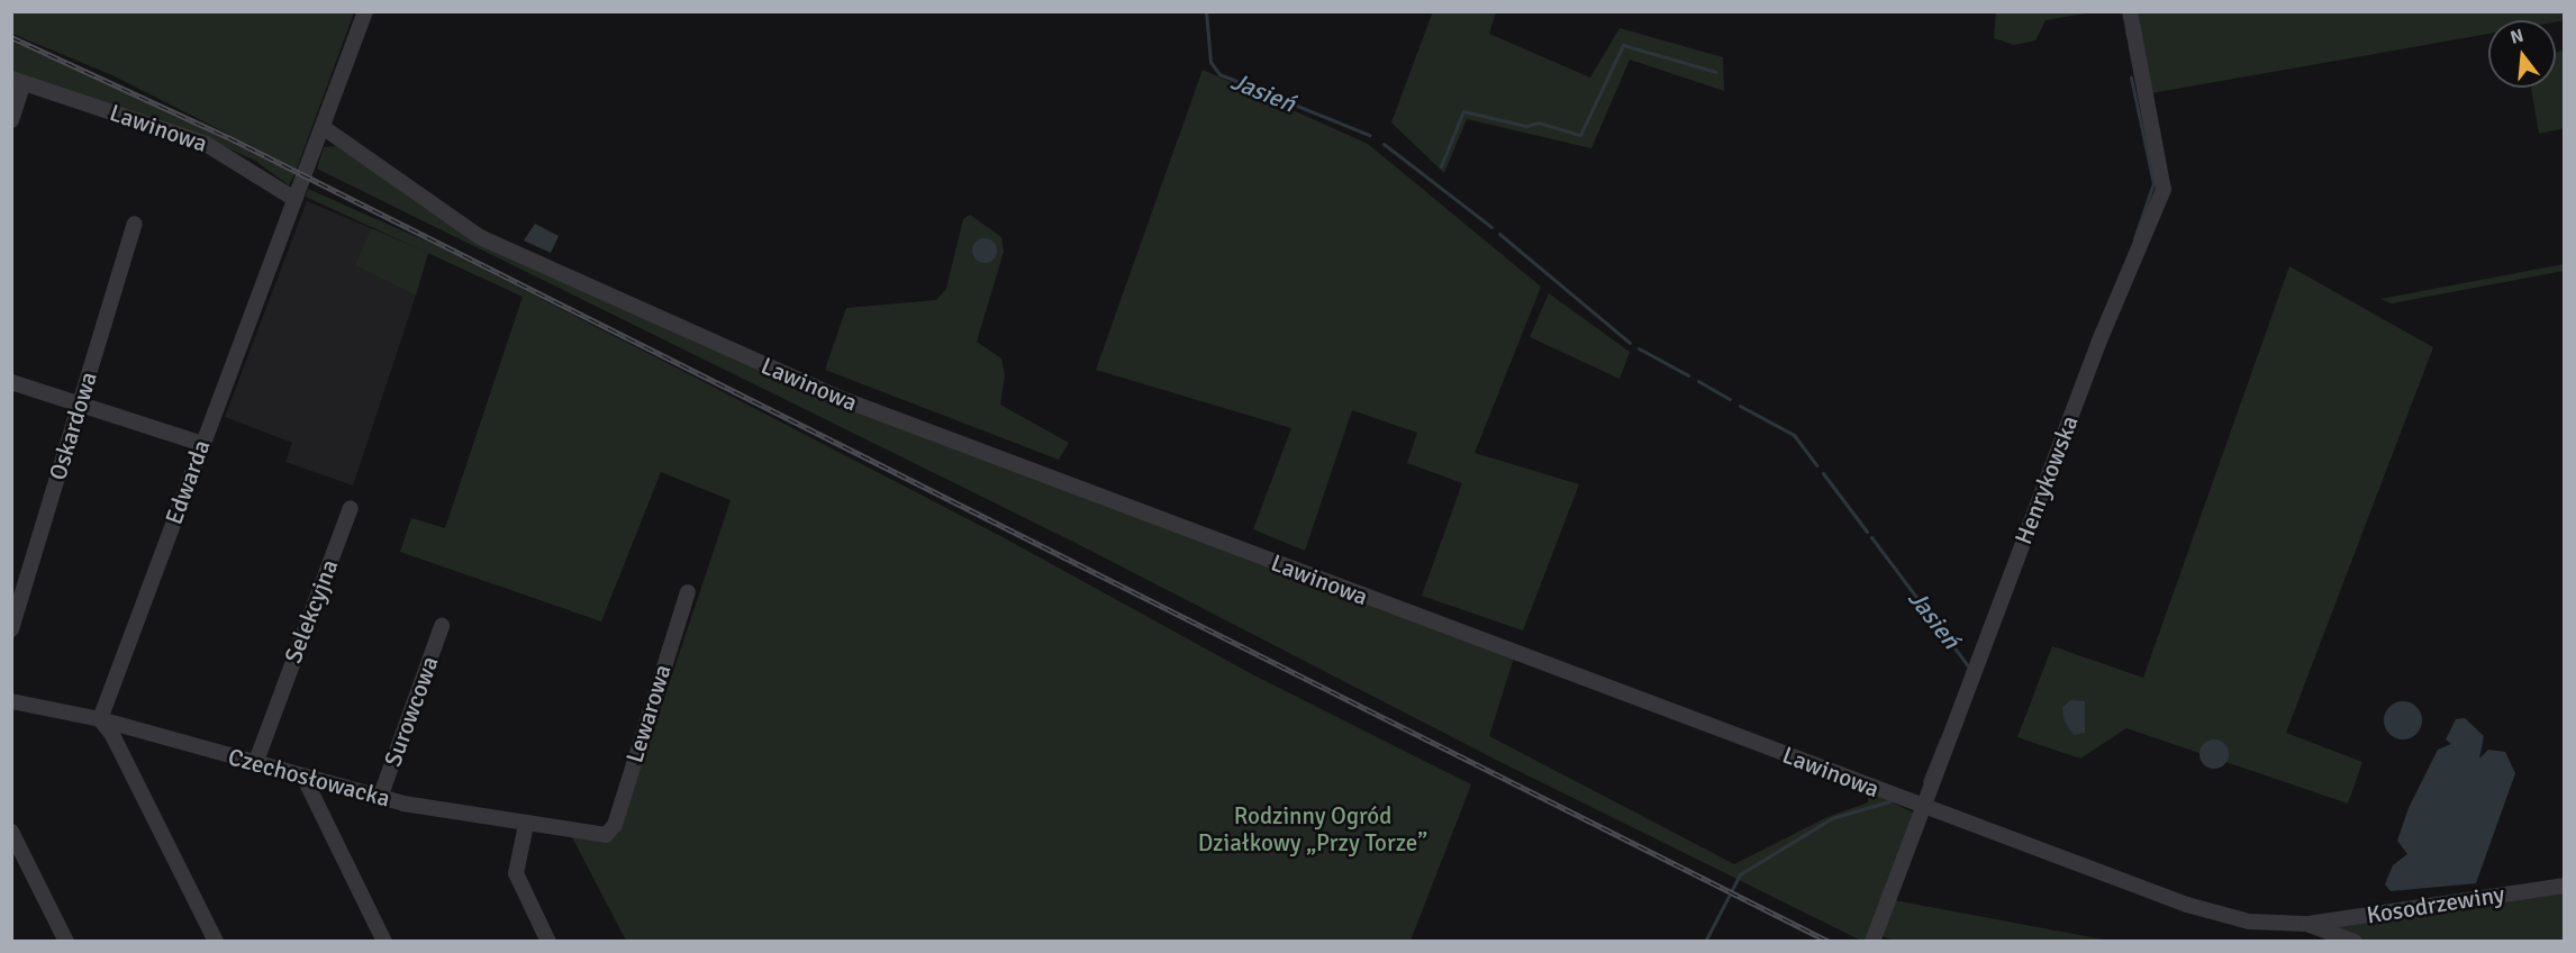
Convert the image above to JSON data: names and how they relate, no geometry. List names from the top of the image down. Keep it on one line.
{"streets":{"street":["Lawinowa","Oskardowa","Henrykowska","Edwarda","Selekcyjna","Surowcowa","Lewarowa","Czechosłowacka","Kosodrzewiny"]},"crossings":[["Lawinowa","Henrykowska"],["Lawinowa","Edwarda"],["Lawinowa","Kosodrzewiny"],["Edwarda","Czechosłowacka"],["Selekcyjna","Czechosłowacka"],["Surowcowa","Czechosłowacka"],["Lewarowa","Czechosłowacka"]],"water":["Jasień"],"parks":["Rodzinny Ogród Działkowy „Przy Torze”"],"north":"top"}
